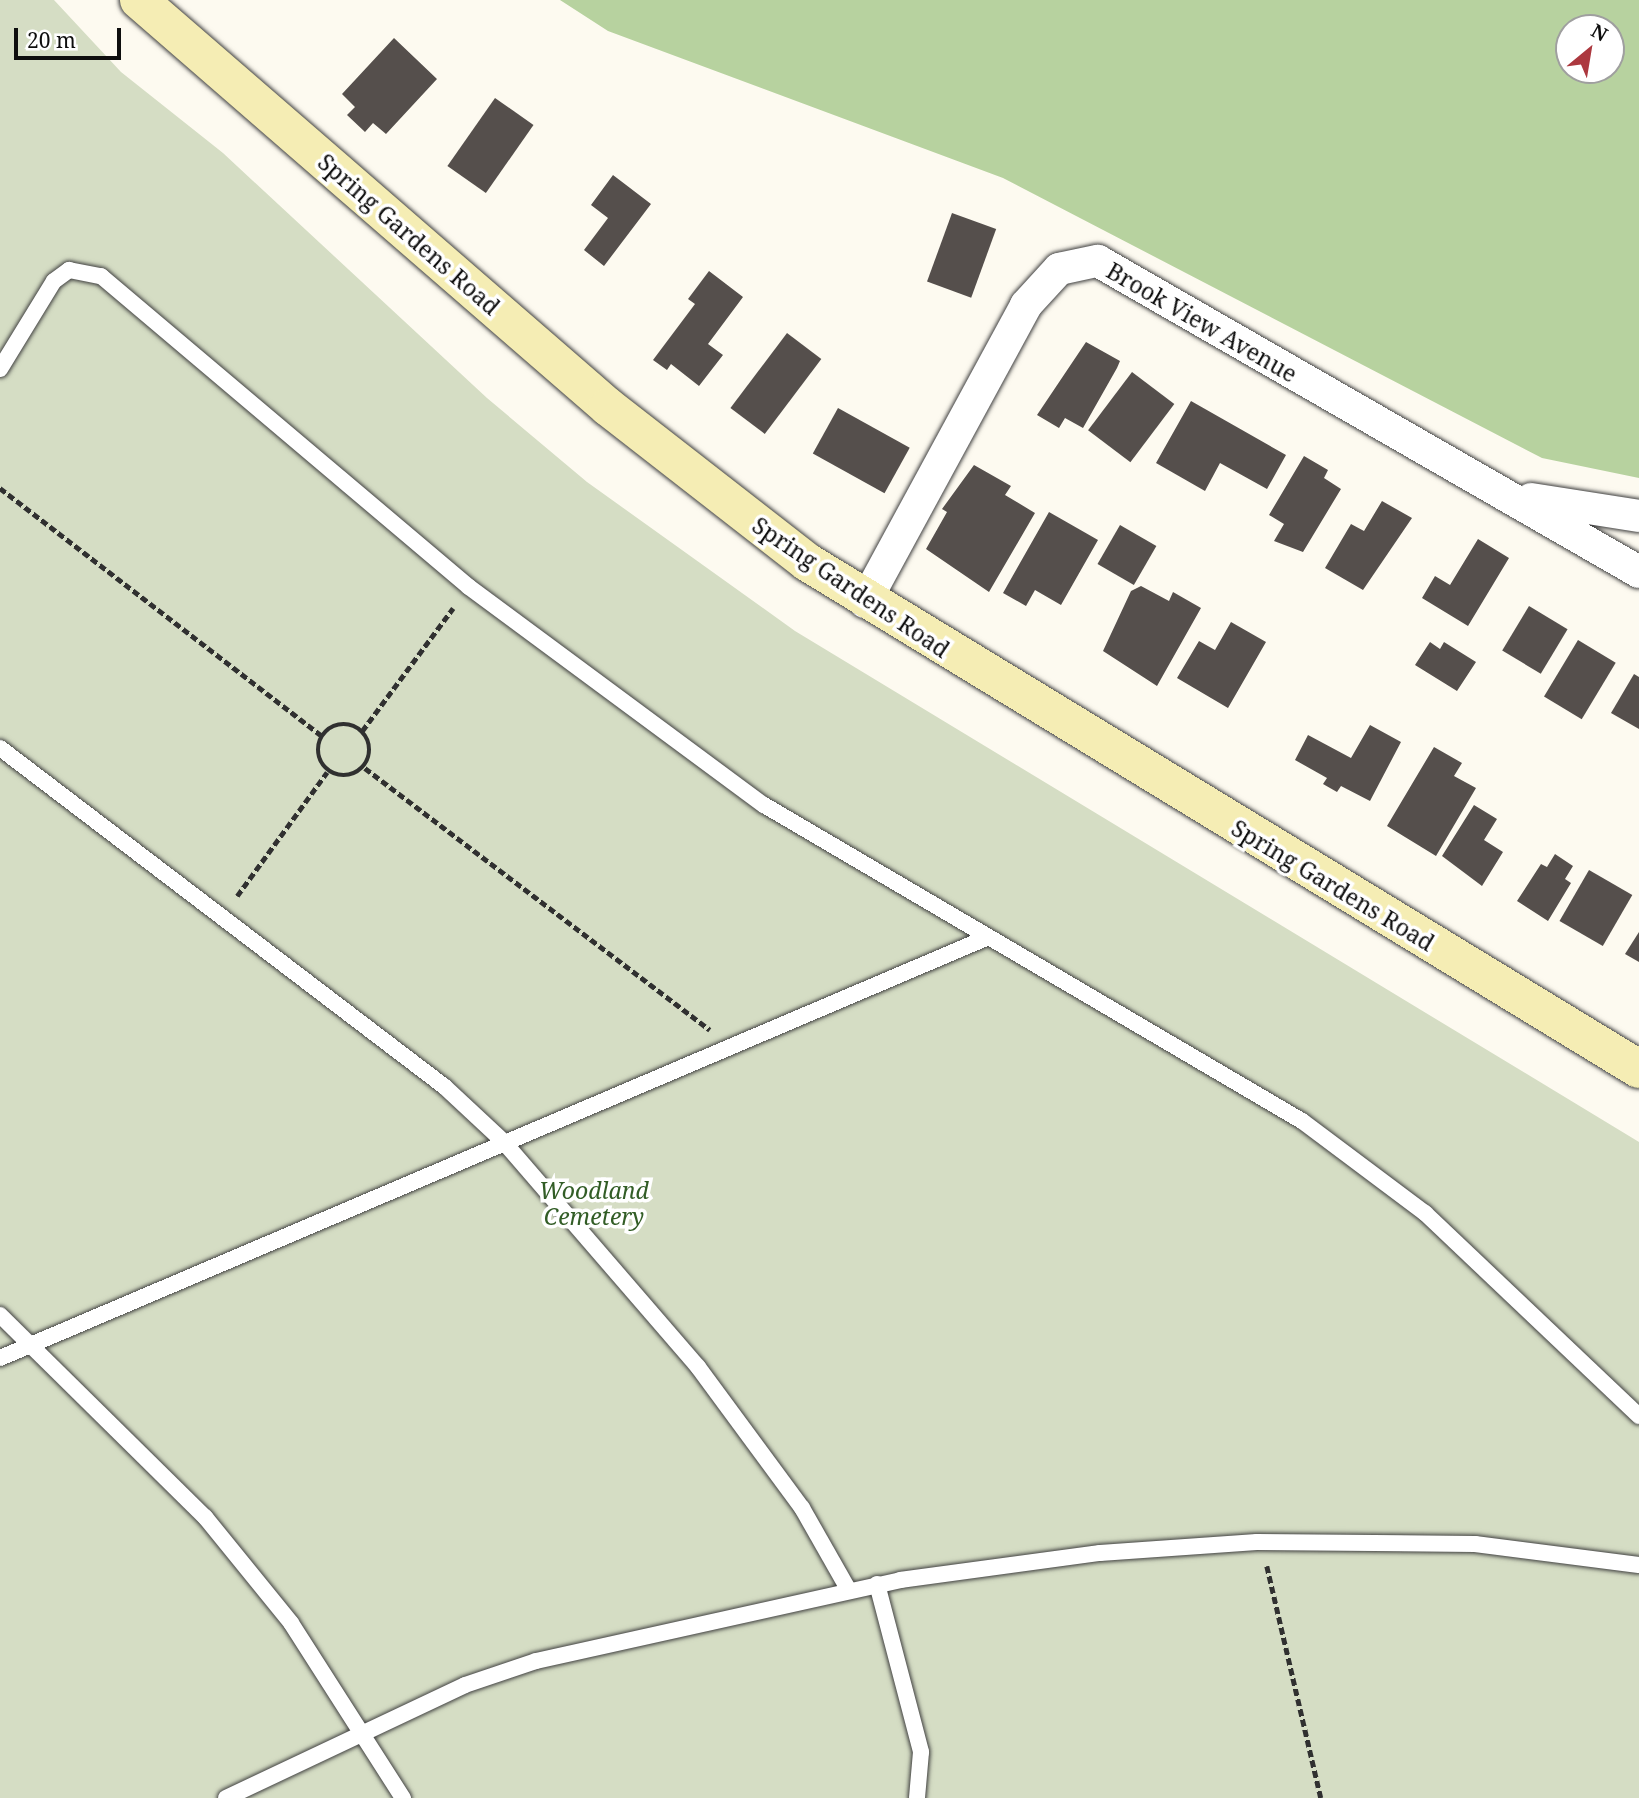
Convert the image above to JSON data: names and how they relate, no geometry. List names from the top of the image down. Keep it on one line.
{"streets":{"street":["Spring Gardens Road","Brook View Avenue"]},"crossings":[["Spring Gardens Road","Brook View Avenue"]],"parks":["Woodland Cemetery"],"scale_bar":"20 m","north":"top right"}
